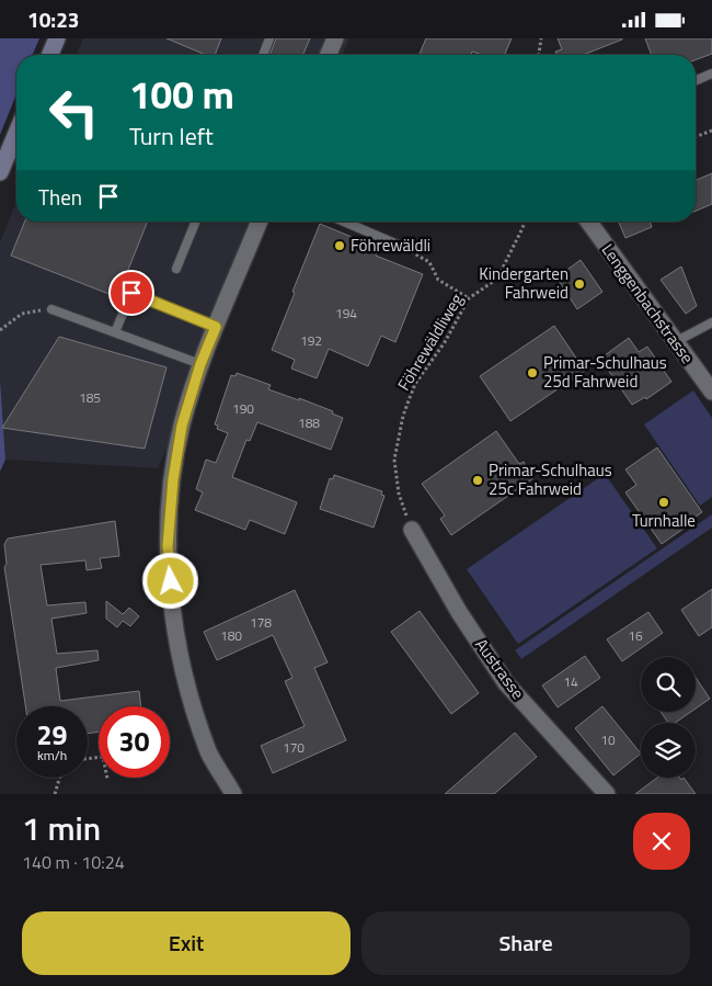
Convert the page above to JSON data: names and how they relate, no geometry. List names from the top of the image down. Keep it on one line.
{"streets":{"street":["Lenggenbachstrasse","Austrasse"],"path":["Föhrewäldliweg"]},"crossings":[["Föhrewäldliweg","Austrasse"]],"places":["Föhrewäldli","Kindergarten Fahrweid","Primar-Schulhaus 25d Fahrweid","Primar-Schulhaus 25c Fahrweid","Turnhalle"],"house_numbers":["194","192","185","190","188","178","180","16","14","10","170"],"page":{"status":"10:23","turn":["100 m","Turn left"],"then":"Then","speed":"29 km/h","limit":"30","heading":["1 min","140 m · 10:24"],"buttons":["Exit","Share"]}}
